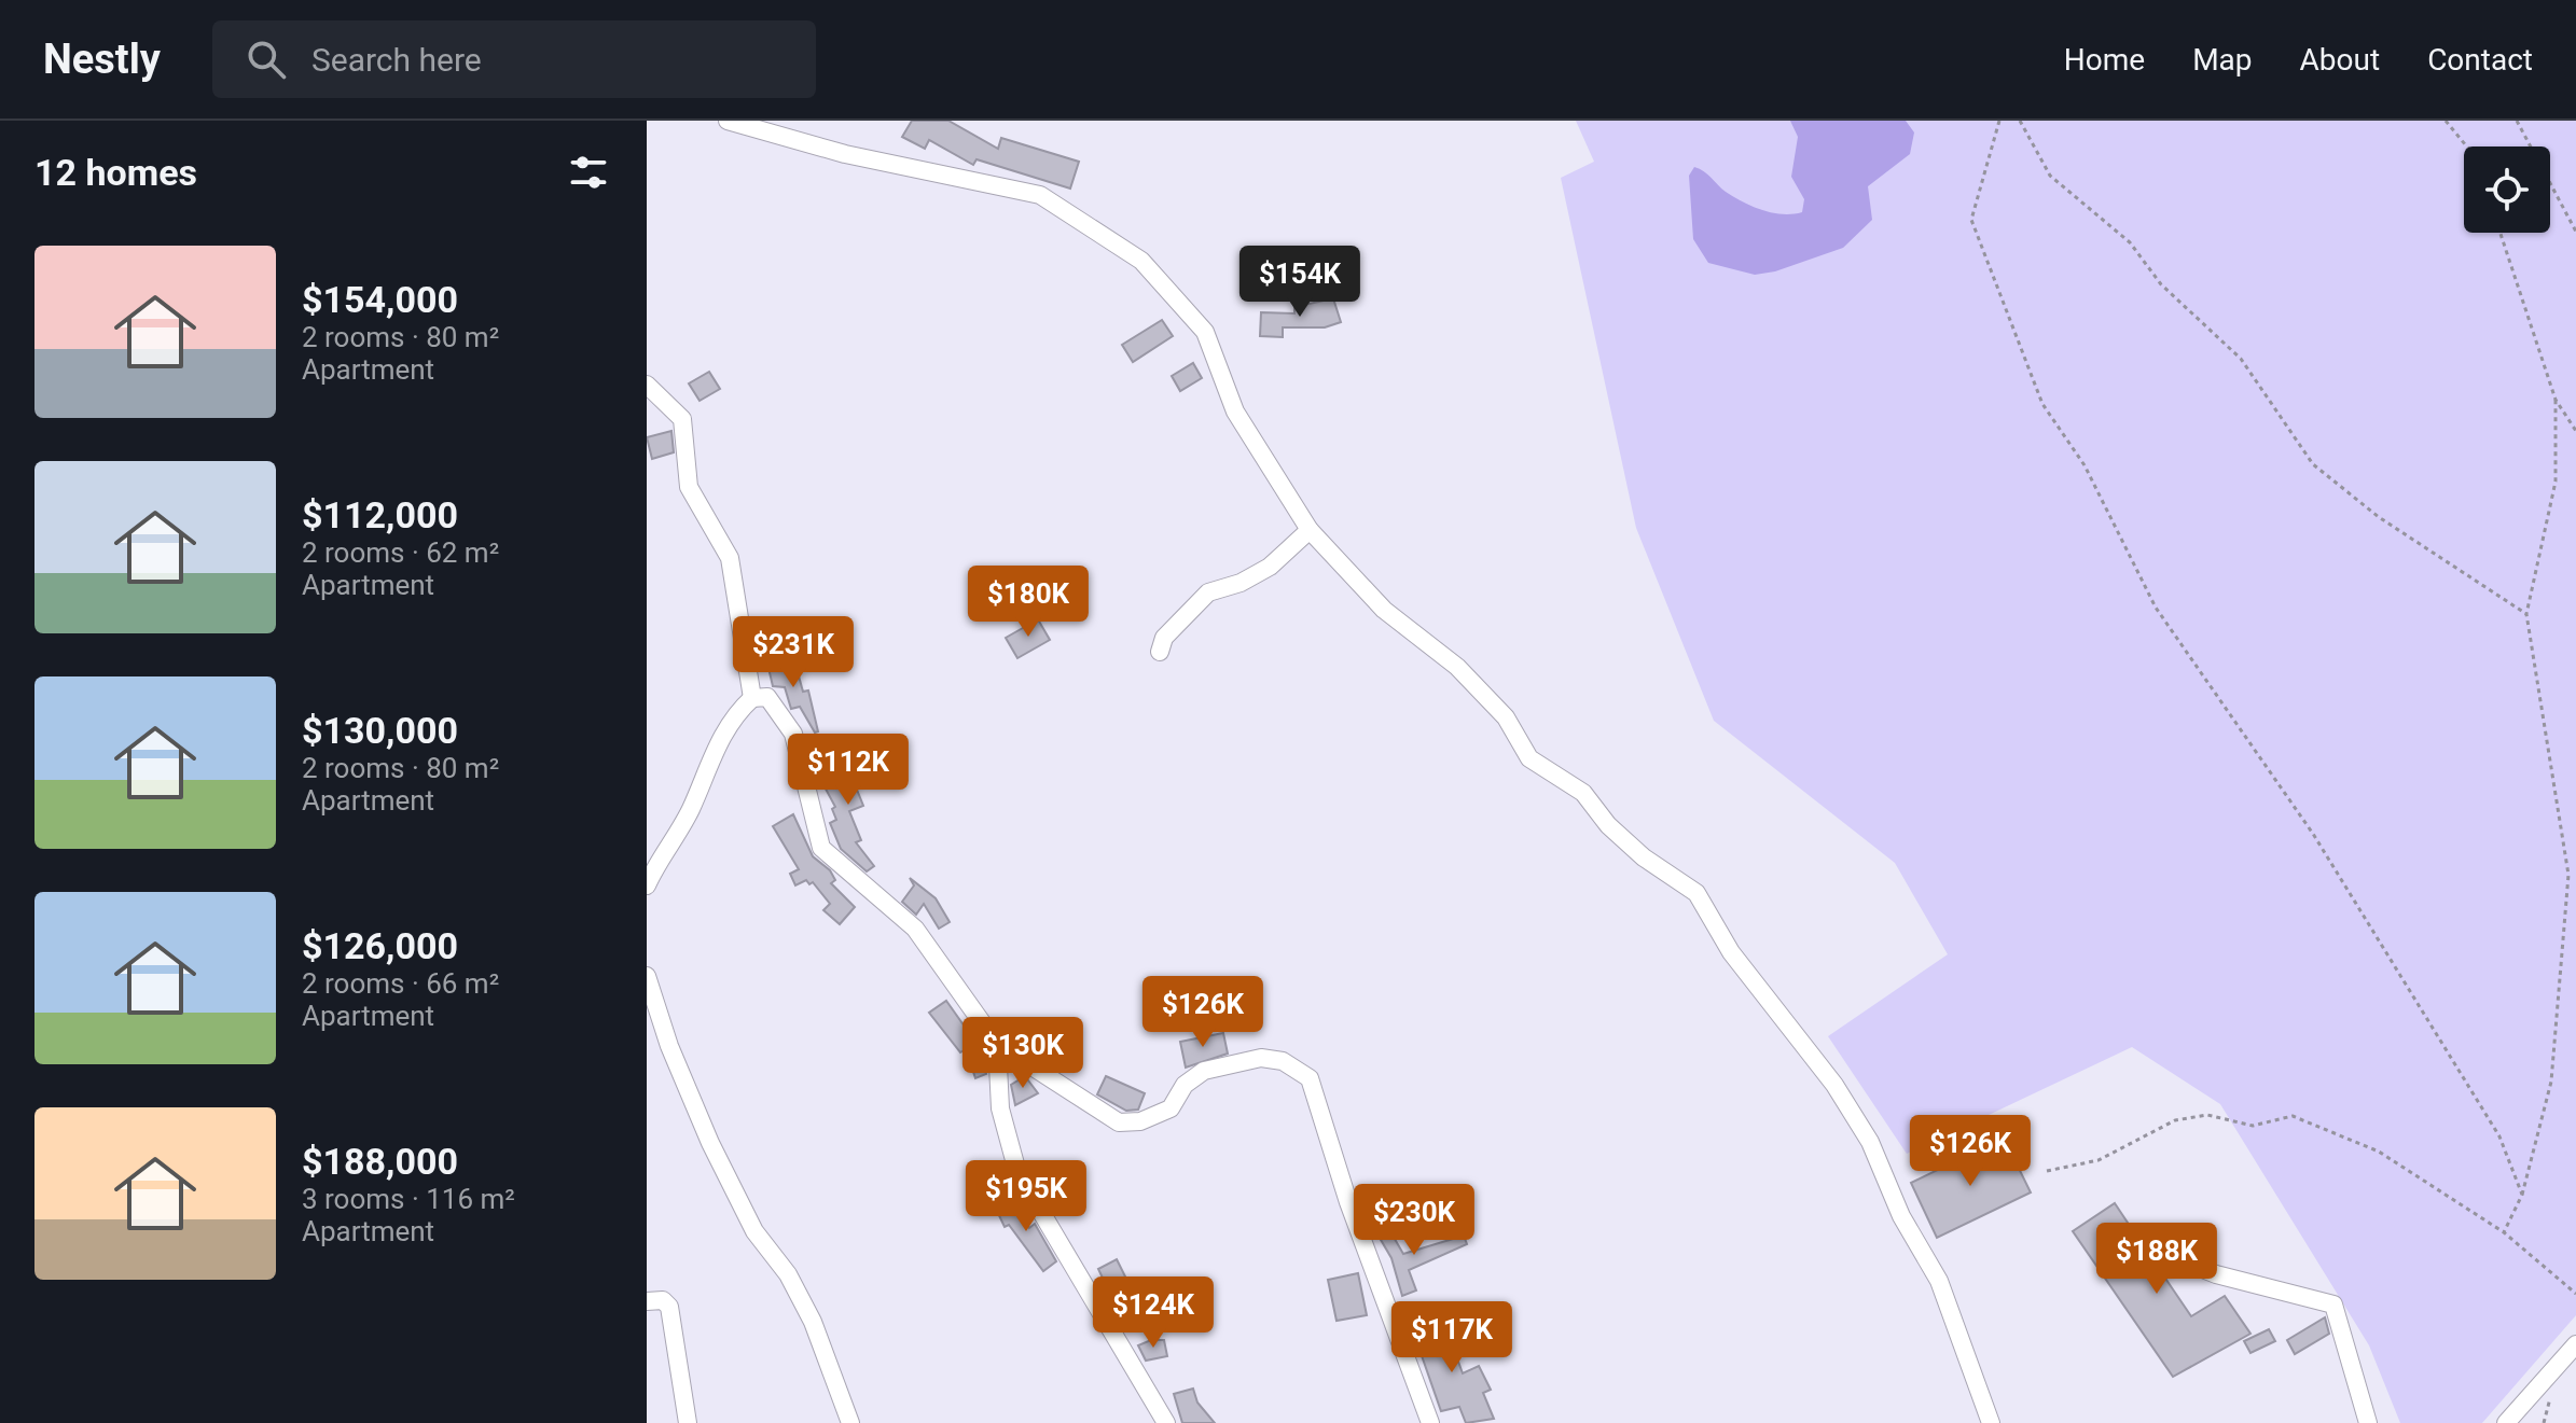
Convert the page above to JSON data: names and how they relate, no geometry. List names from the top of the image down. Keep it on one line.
{"page":{"header":"Nestly","search":"Search here","nav":["Home","Map","About","Contact"],"heading":"12 homes","list":[{"name":"$154,000","note":"2 rooms · 80 m² · Apartment"},{"name":"$112,000","note":"2 rooms · 62 m² · Apartment"},{"name":"$130,000","note":"2 rooms · 80 m² · Apartment"},{"name":"$126,000","note":"2 rooms · 66 m² · Apartment"},{"name":"$188,000","note":"3 rooms · 116 m² · Apartment"}],"price":["$154K","$180K","$231K","$112K","$126K","$130K","$126K","$195K","$230K","$188K","$124K","$117K"]}}
